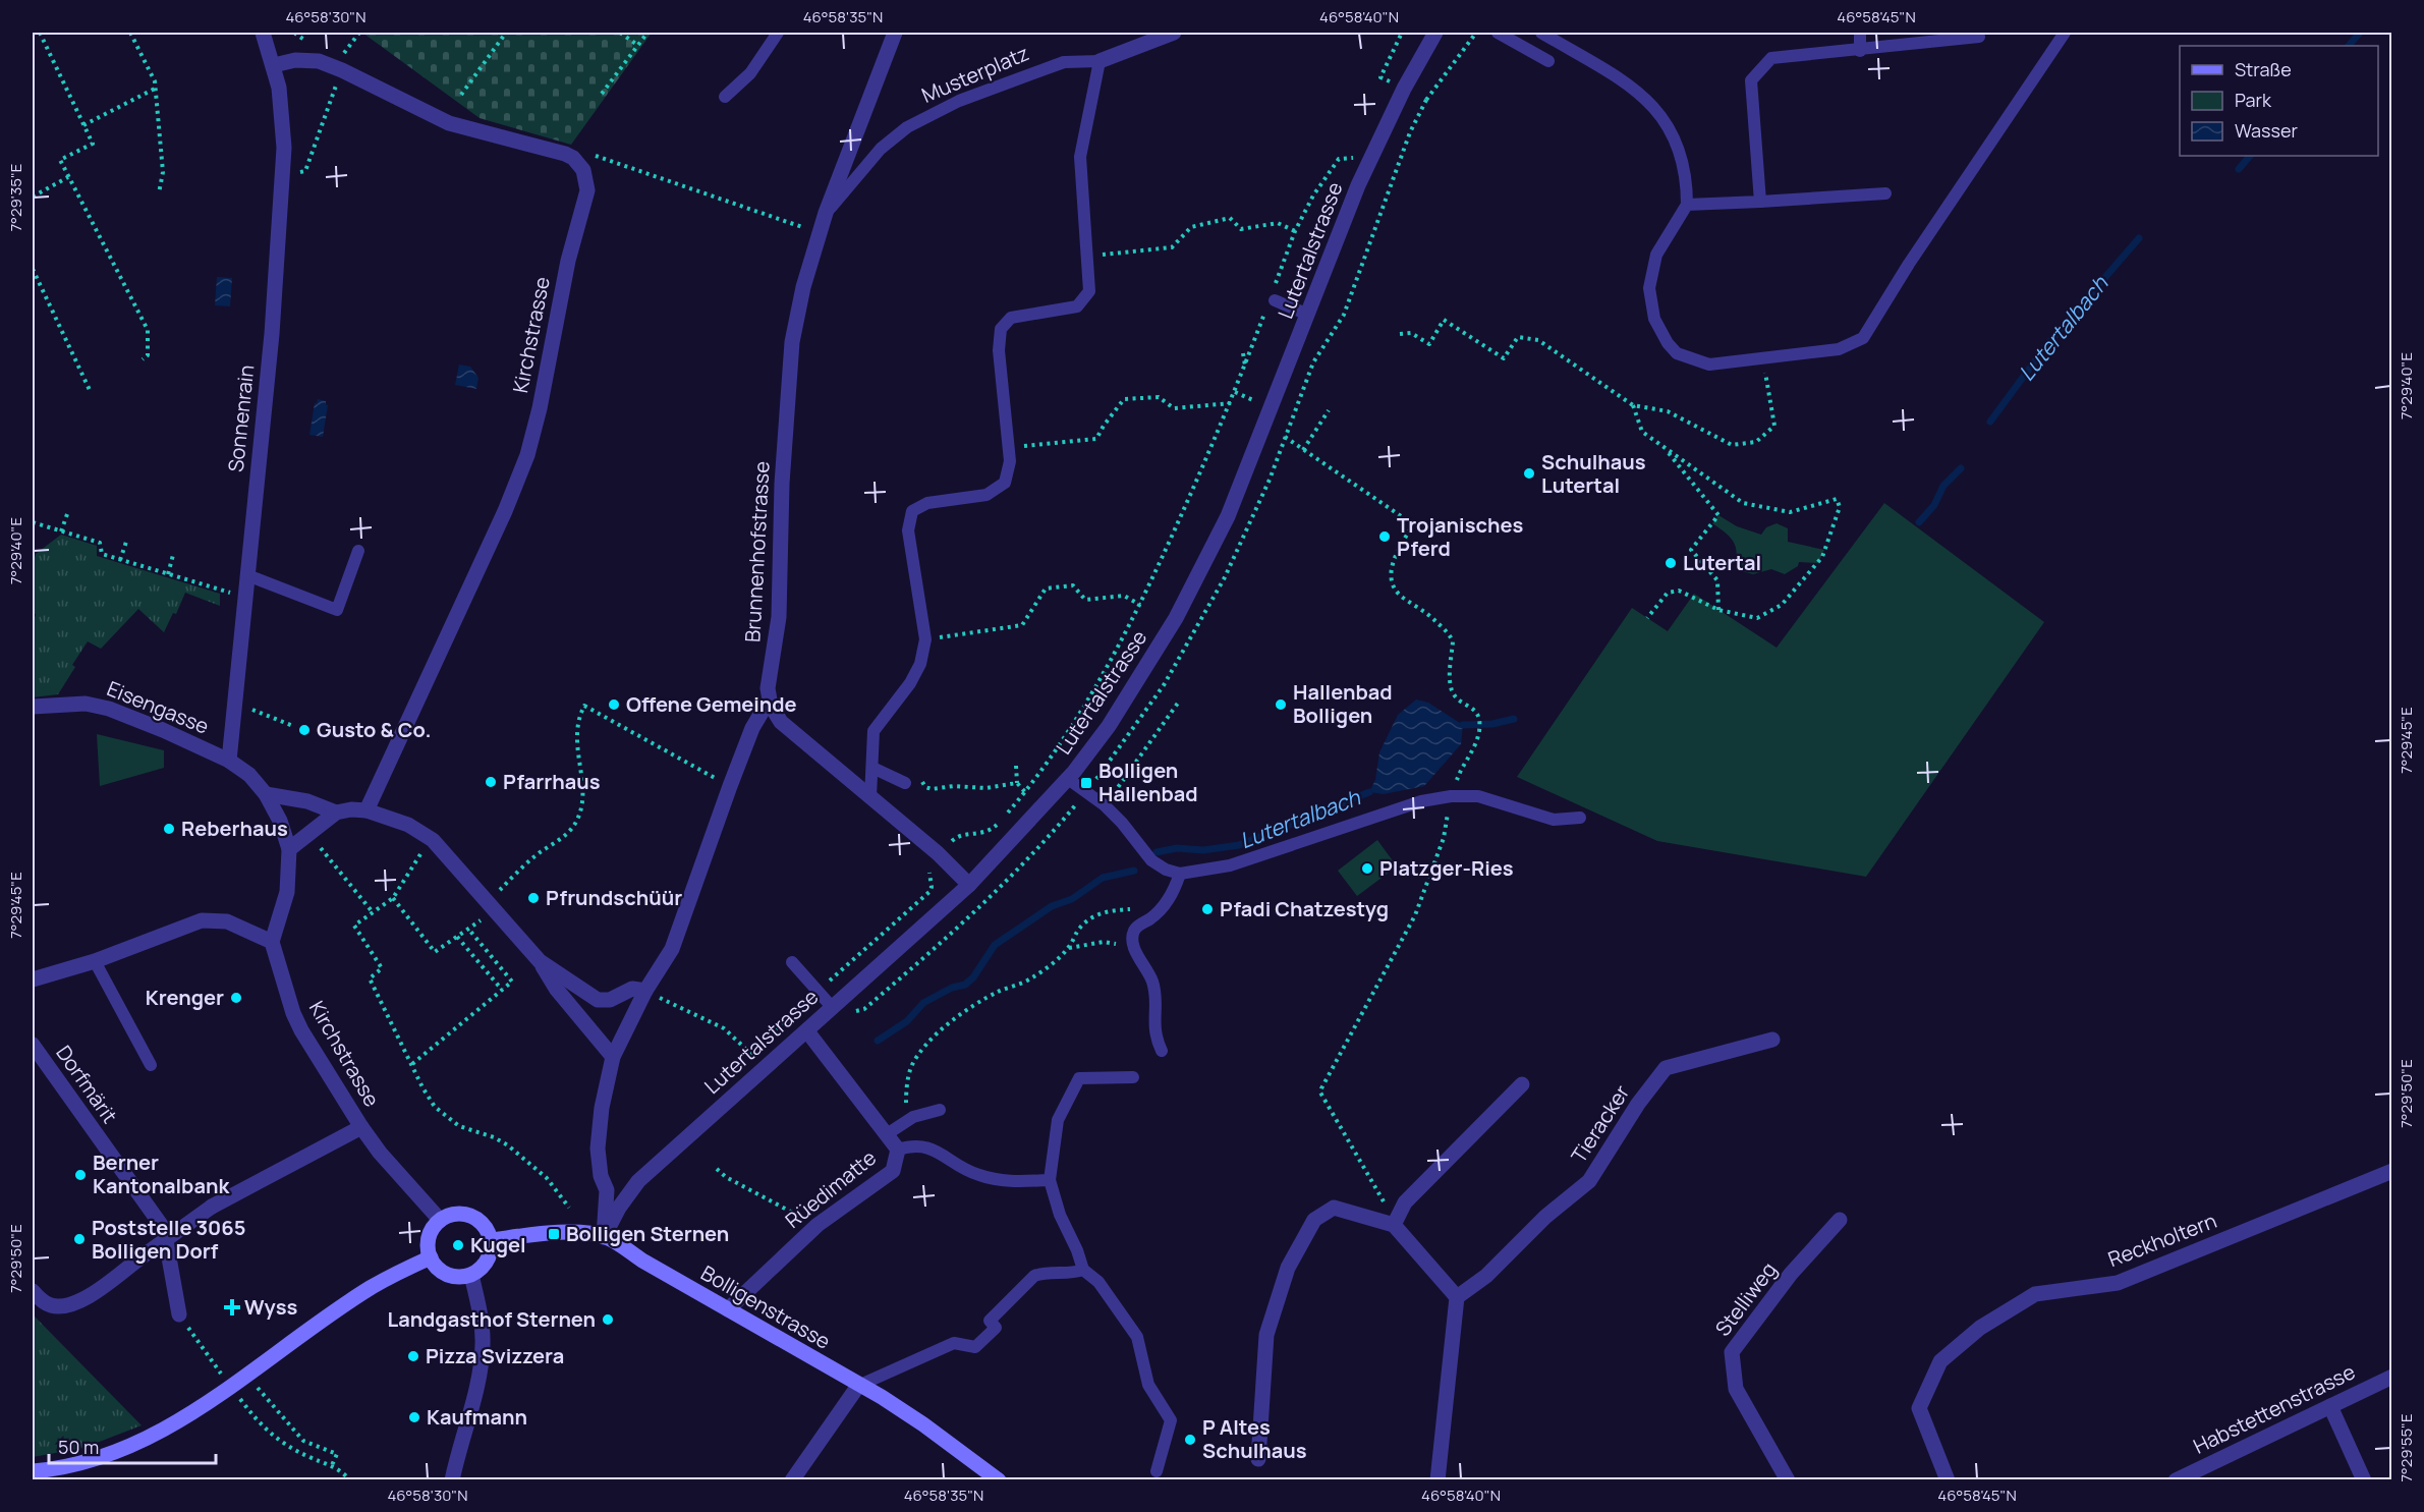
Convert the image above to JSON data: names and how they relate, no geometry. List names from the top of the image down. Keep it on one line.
{"streets":{"main road":["Bolligenstrasse"],"street":["Musterplatz","Lutertalstrasse","Kirchstrasse","Sonnenrain","Brunnenhofstrasse","Eisengasse","Dorfmärit","Tieracker","Rüedimatte","Reckholtern","Stelliweg","Habstettenstrasse"]},"crossings":[["Musterplatz","Brunnenhofstrasse"],["Lutertalstrasse","Brunnenhofstrasse"],["Lutertalstrasse","Rüedimatte"],["Lutertalstrasse","Bolligenstrasse"],["Kirchstrasse","Sonnenrain"],["Kirchstrasse","Bolligenstrasse"],["Sonnenrain","Eisengasse"],["Brunnenhofstrasse","Bolligenstrasse"],["Rüedimatte","Bolligenstrasse"]],"water":["Lutertalbach"],"places":{"other":["Schulhaus Lutertal","Trojanisches Pferd","Lutertal","Offene Gemeinde","Hallenbad Bolligen","Gusto & Co.","Pfarrhaus","Reberhaus","Platzger-Ries","Pfrundschüür","Pfadi Chatzestyg","Krenger","Berner Kantonalbank","Poststelle 3065 Bolligen Dorf","Kugel","Landgasthof Sternen","Pizza Svizzera","Kaufmann","P Altes Schulhaus"],"transit":["Bolligen Hallenbad","Bolligen Sternen"],"health":["Wyss"]},"legend":["Straße","Park","Wasser"],"scale_bar":"50 m","coordinates":["46°58'30\"N","46°58'35\"N","46°58'40\"N","46°58'45\"N","7°29'35\"E","7°29'40\"E","7°29'45\"E","7°29'50\"E","7°29'55\"E"]}
